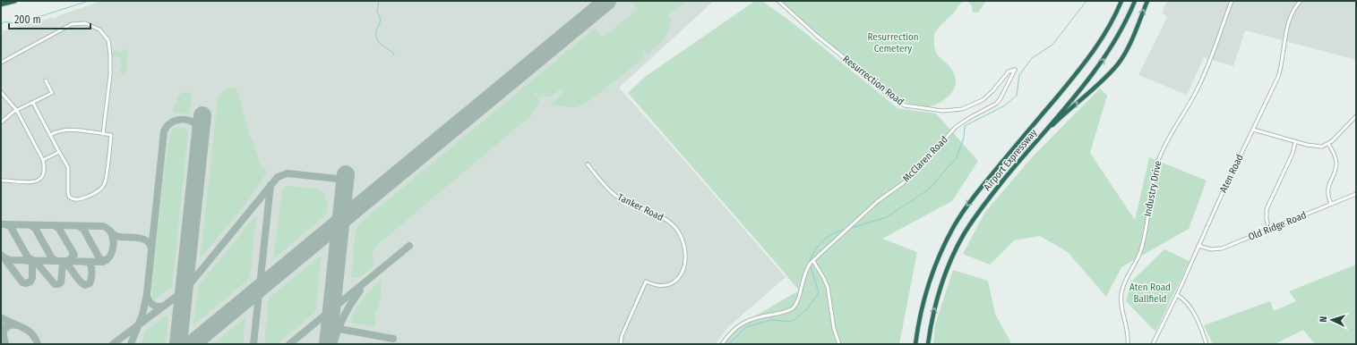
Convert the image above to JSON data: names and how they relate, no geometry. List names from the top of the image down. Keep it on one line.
{"streets":{"highway":["Airport Expressway"],"street":["Resurrection Road","McClaren Road","Aten Road","Industry Drive","Tanker Road","Old Ridge Road"]},"crossings":[["Resurrection Road","McClaren Road"],["Aten Road","Old Ridge Road"]],"parks":["Resurrection Cemetery","Aten Road Ballfield"],"scale_bar":"200 m","north":"left"}
